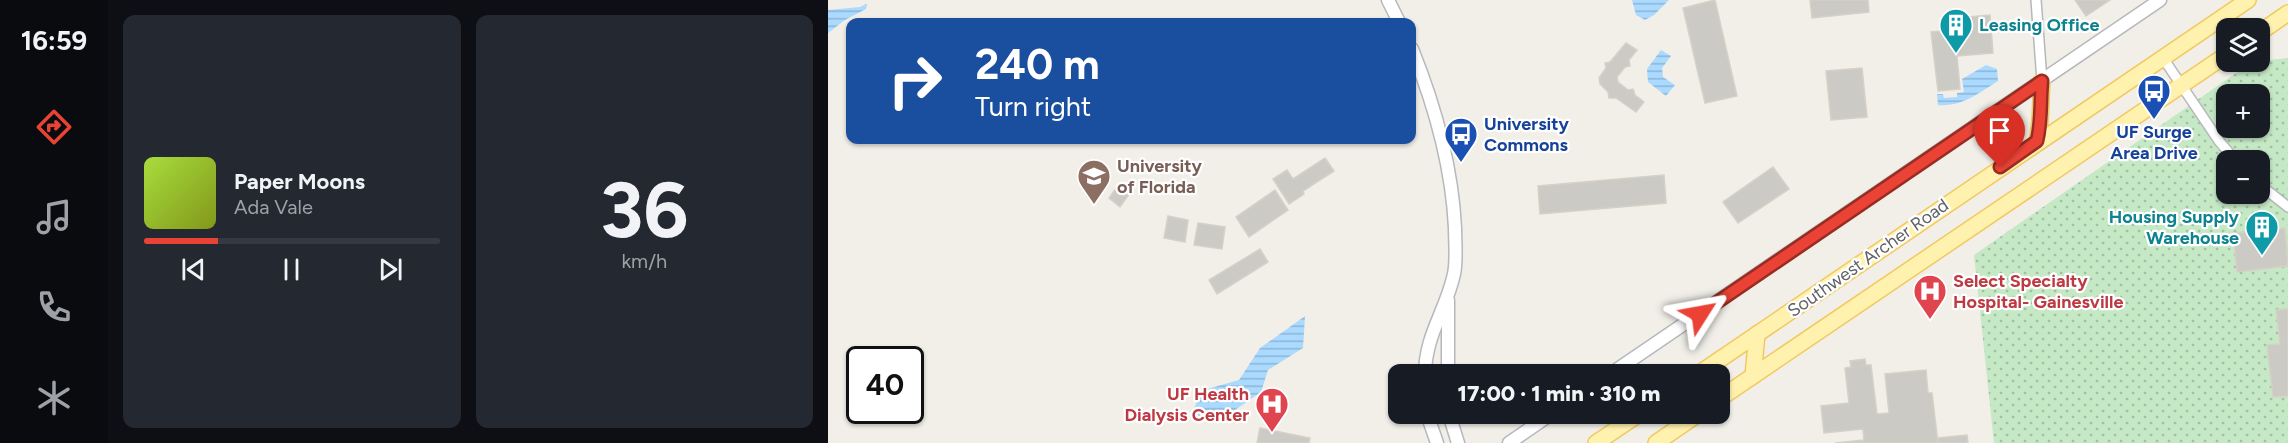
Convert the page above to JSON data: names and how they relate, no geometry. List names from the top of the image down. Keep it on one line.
{"streets":{"main road":["Southwest Archer Road"]},"places":{"building":["Leasing Office","Housing Supply Warehouse"],"bus stop":["UF Surge Area Drive","University Commons"],"school or university":["University of Florida"],"hospital":["Select Specialty Hospital- Gainesville","UF Health Dialysis Center"]},"page":{"tabs":"16:59","tile":["36","km/h"],"map_buttons":["+","−"],"turn":["240 m","Turn right"],"song":["Paper Moons","Ada Vale"],"limit":"40","trip":"17:00 · 1 min · 310 m"}}
